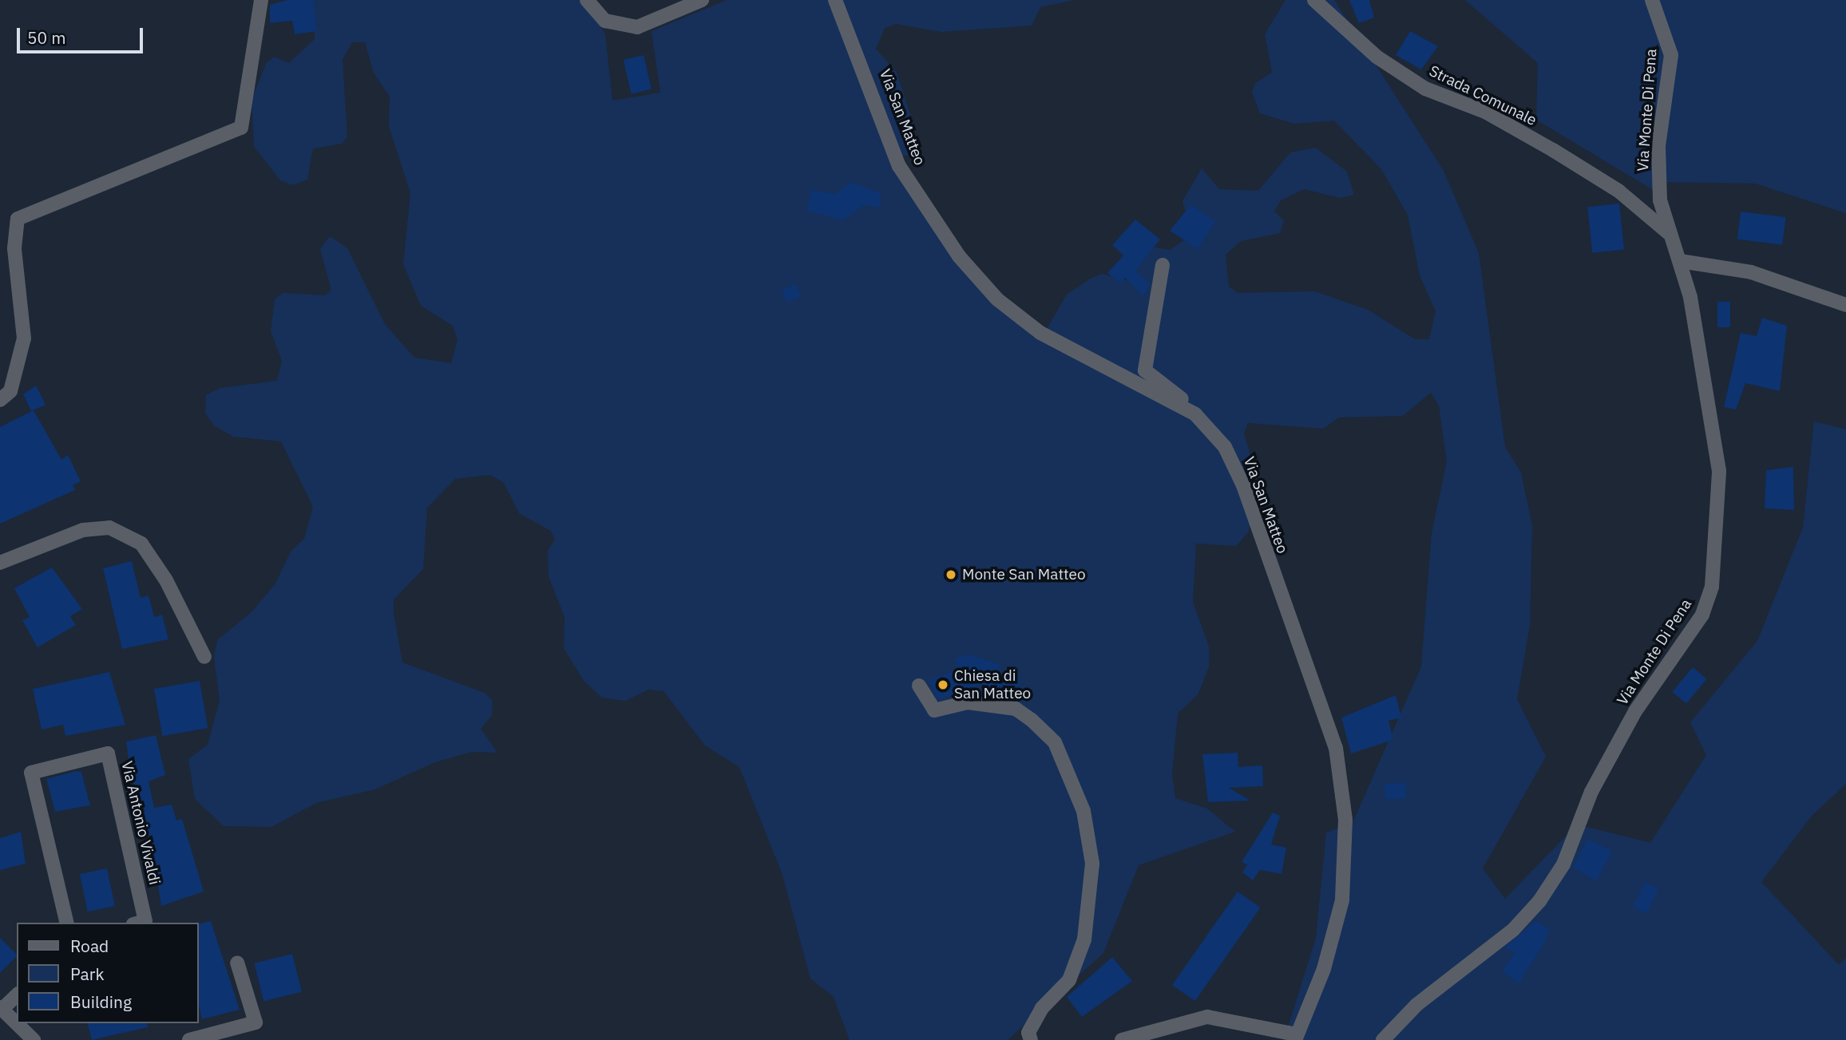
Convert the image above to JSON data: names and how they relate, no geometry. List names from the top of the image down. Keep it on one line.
{"streets":{"street":["Strada Comunale","Via Monte Di Pena","Via San Matteo","Via Antonio Vivaldi"]},"crossings":[["Strada Comunale","Via Monte Di Pena"]],"places":["Monte San Matteo","Chiesa di San Matteo"],"legend":["Road","Park","Building"],"scale_bar":"50 m"}
